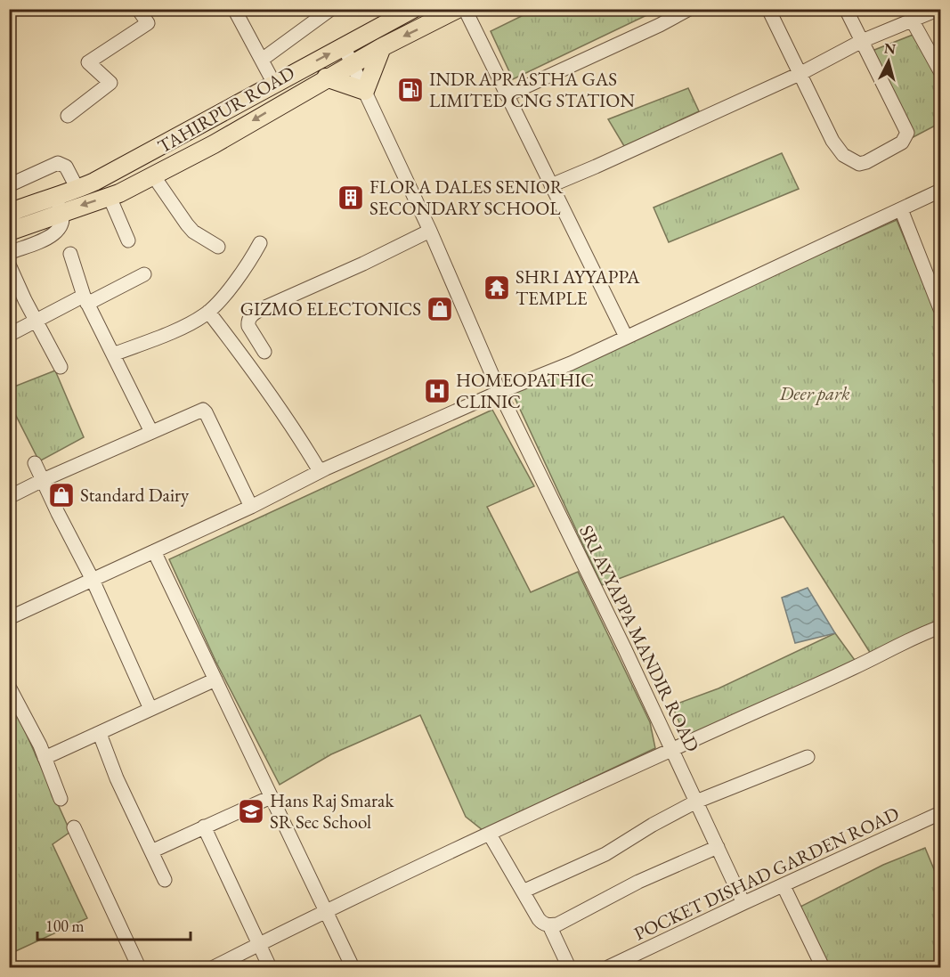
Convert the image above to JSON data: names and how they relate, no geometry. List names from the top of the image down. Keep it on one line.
{"streets":{"main road":["TAHIRPUR ROAD"],"street":["SRI AYYAPPA MANDIR ROAD","POCKET DISHAD GARDEN ROAD"]},"crossings":[["TAHIRPUR ROAD","SRI AYYAPPA MANDIR ROAD"],["SRI AYYAPPA MANDIR ROAD","POCKET DISHAD GARDEN ROAD"]],"parks":["Deer park"],"places":{"fuel station":["INDRAPRASTHA GAS LIMITED CNG STATION"],"building":["FLORA DALES SENIOR SECONDARY SCHOOL"],"temple":["SHRI AYYAPPA TEMPLE"],"shop":["GIZMO ELECTONICS","Standard Dairy"],"hospital":["HOMEOPATHIC CLINIC"],"school or university":["Hans Raj Smarak SR Sec School"]},"scale_bar":"100 m","north":"top"}
